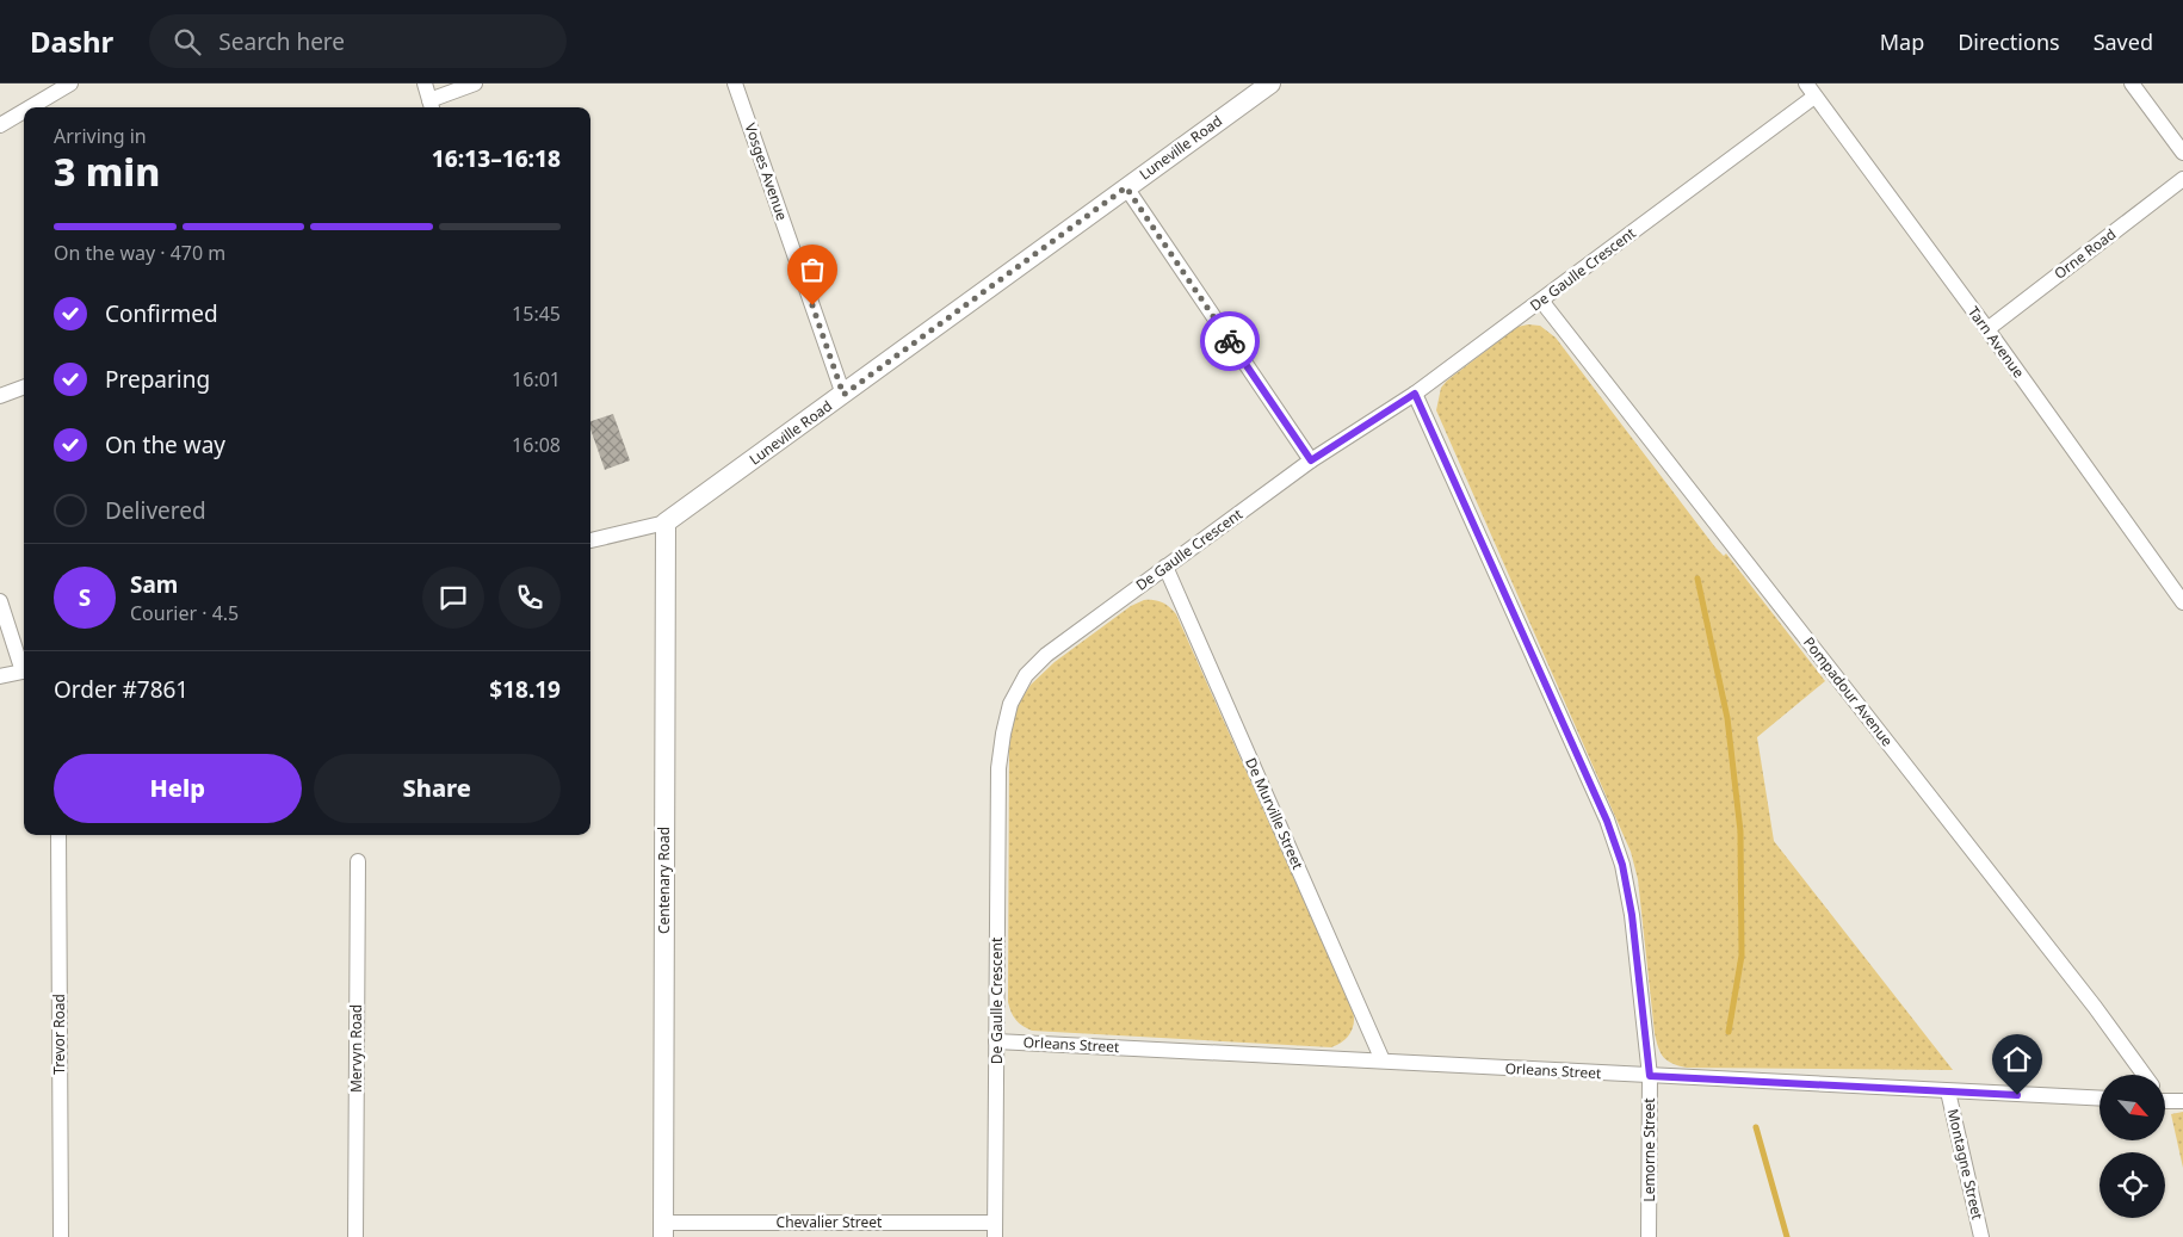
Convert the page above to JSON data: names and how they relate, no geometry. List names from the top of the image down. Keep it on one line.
{"streets":{"street":["Luneville Road","Vosges Avenue","Orne Road","De Gaulle Crescent","Tarn Avenue","Pompadour Avenue","De Murville Street","Centenary Road","Trevor Road","Orleans Street","Mervyn Road","Lemorne Street","Montagne Street","Chevalier Street"]},"crossings":[["Luneville Road","Vosges Avenue"],["Luneville Road","Centenary Road"],["Orne Road","Tarn Avenue"],["De Gaulle Crescent","Tarn Avenue"],["De Gaulle Crescent","Pompadour Avenue"],["De Gaulle Crescent","De Murville Street"],["De Gaulle Crescent","Orleans Street"],["De Gaulle Crescent","Lemorne Street"],["De Gaulle Crescent","Chevalier Street"],["De Murville Street","Orleans Street"],["Centenary Road","Chevalier Street"],["Orleans Street","Lemorne Street"],["Orleans Street","Montagne Street"]],"north":"bottom right","page":{"header":"Dashr","search":"Search here","nav":["Map","Directions","Saved"],"heading":["3 min","Arriving in","16:13–16:18"],"panel":["Sam","Courier · 4.5","Order #7861","$18.19"],"bar":"On the way · 470 m","list":[["Confirmed","15:45"],["Preparing","16:01"],["On the way","16:08"],"Delivered"],"round":"S","buttons":["Help","Share"]}}
